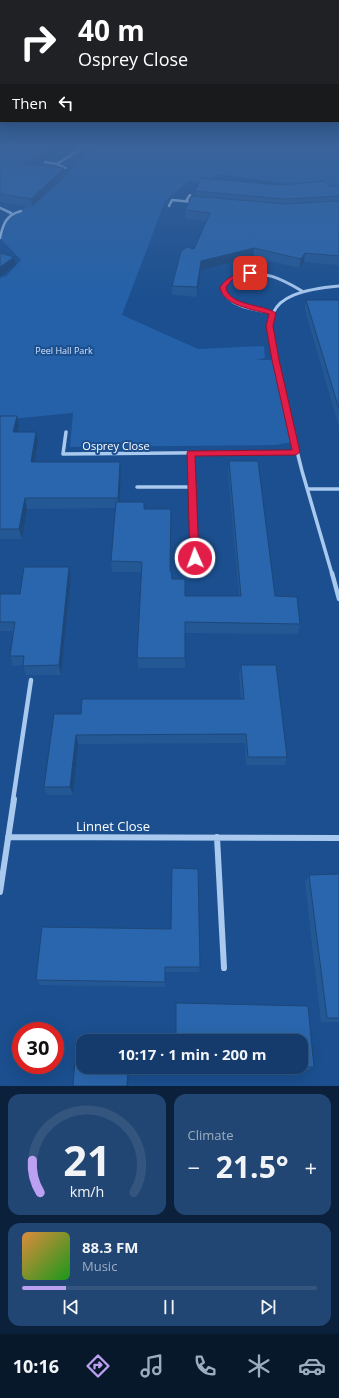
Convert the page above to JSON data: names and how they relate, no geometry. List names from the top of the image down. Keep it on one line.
{"streets":{"street":["Osprey Close","Linnet Close"]},"parks":["Peel Hall Park"],"page":{"turn":["40 m","Osprey Close"],"then":"Then","limit":"30","trip":"10:17 · 1 min · 200 m","tile":"Climate","heat":["−","21.5°","+"],"song":["88.3 FM","Music"],"tabs":"10:16","gauge":["21","km/h"]}}
